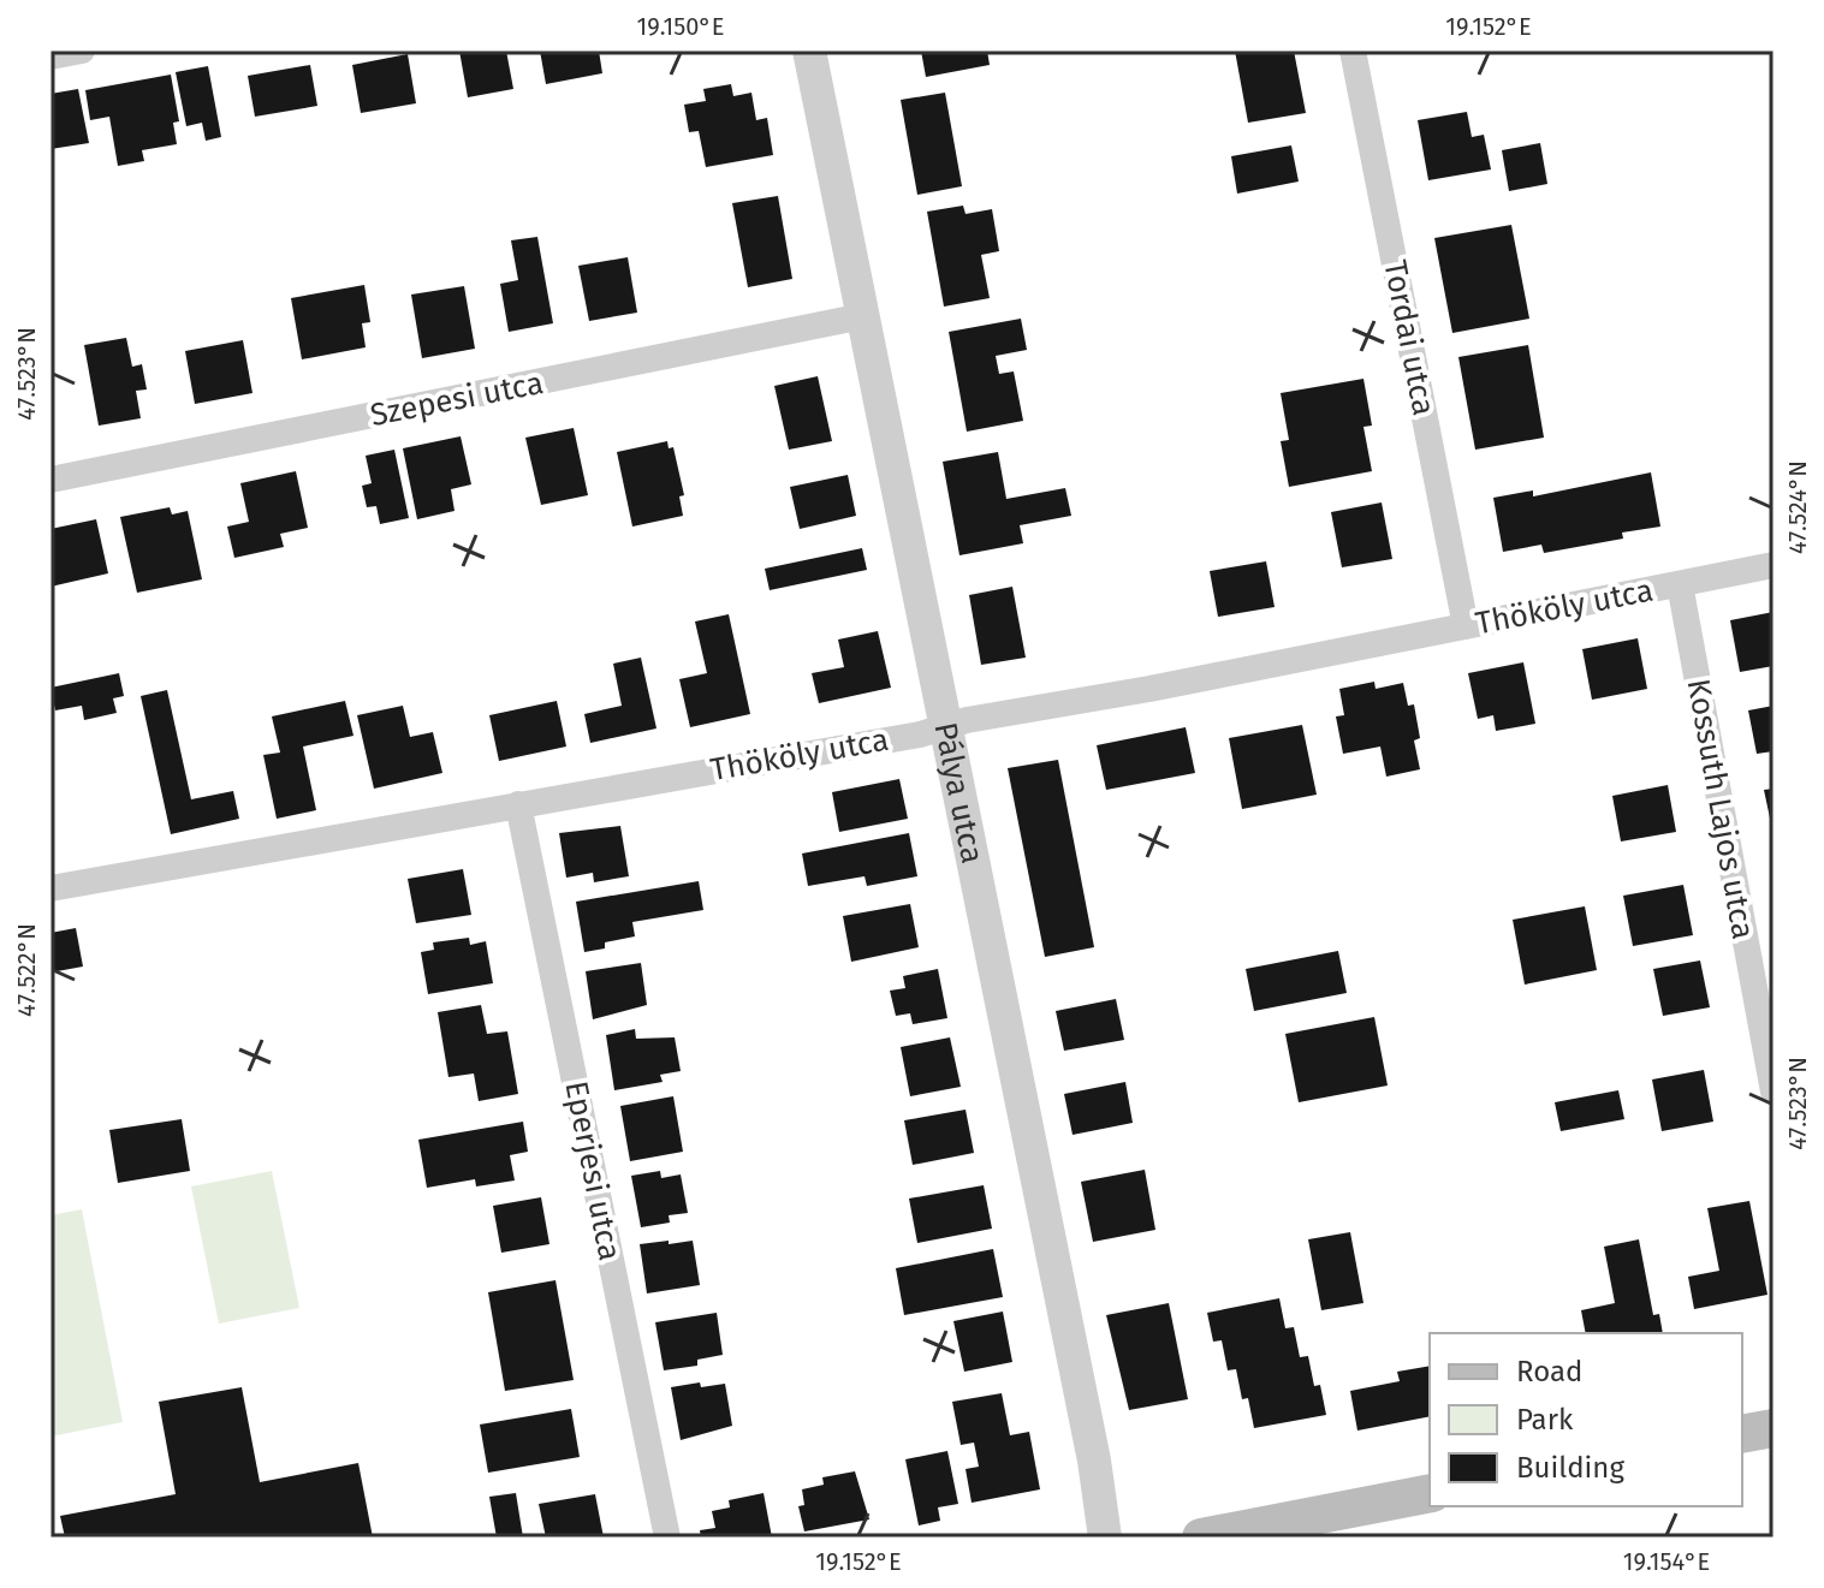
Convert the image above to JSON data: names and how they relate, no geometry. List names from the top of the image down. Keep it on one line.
{"streets":{"street":["Tordai utca","Szepesi utca","Thököly utca","Pálya utca","Kossuth Lajos utca","Eperjesi utca"]},"crossings":[["Tordai utca","Thököly utca"],["Szepesi utca","Pálya utca"],["Thököly utca","Pálya utca"],["Thököly utca","Kossuth Lajos utca"],["Thököly utca","Eperjesi utca"]],"legend":["Road","Park","Building"],"coordinates":["19.150°E","19.152°E","47.523°N","47.524°N","47.522°N","19.154°E"]}
